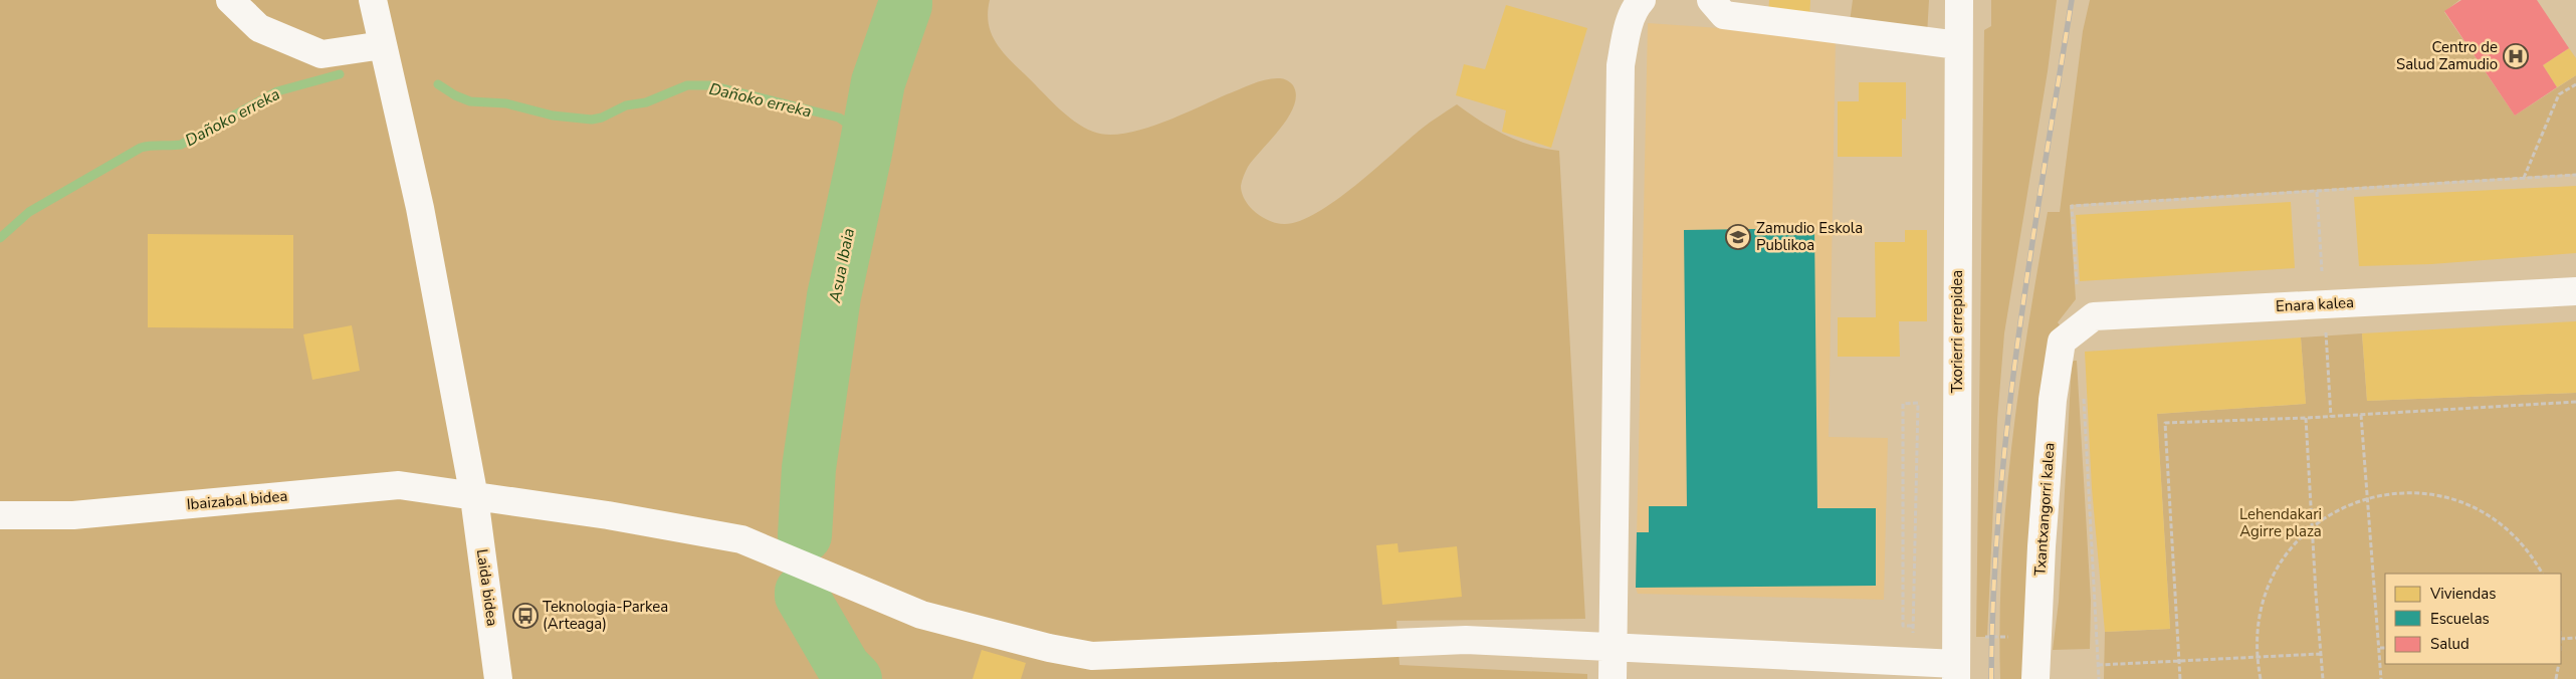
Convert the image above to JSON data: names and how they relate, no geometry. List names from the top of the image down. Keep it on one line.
{"streets":{"street":["Enara kalea","Txorierri errepidea","Ibaizabal bidea","Txantxangorri kalea","Laida bidea"]},"crossings":[["Enara kalea","Txantxangorri kalea"],["Txorierri errepidea","Ibaizabal bidea"],["Ibaizabal bidea","Laida bidea"]],"water":["Dañoko erreka","Asua Ibaia"],"parks":["Lehendakari Agirre plaza"],"places":{"hospital":["Centro de Salud Zamudio"],"school or university":["Zamudio Eskola Publikoa"],"bus stop":["Teknologia-Parkea (Arteaga)"]},"legend":["Viviendas","Escuelas","Salud"]}
